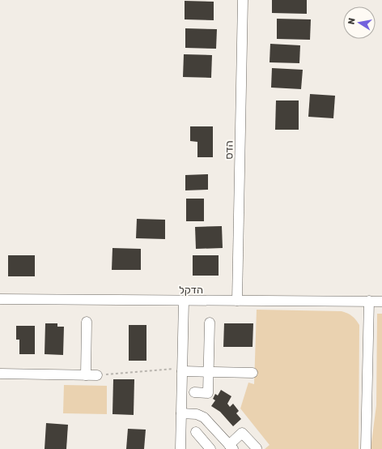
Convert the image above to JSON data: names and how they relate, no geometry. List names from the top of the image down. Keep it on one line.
{"streets":{"street":["הדס","הדקל"]},"crossings":[["הדס","הדקל"]],"north":"left"}
